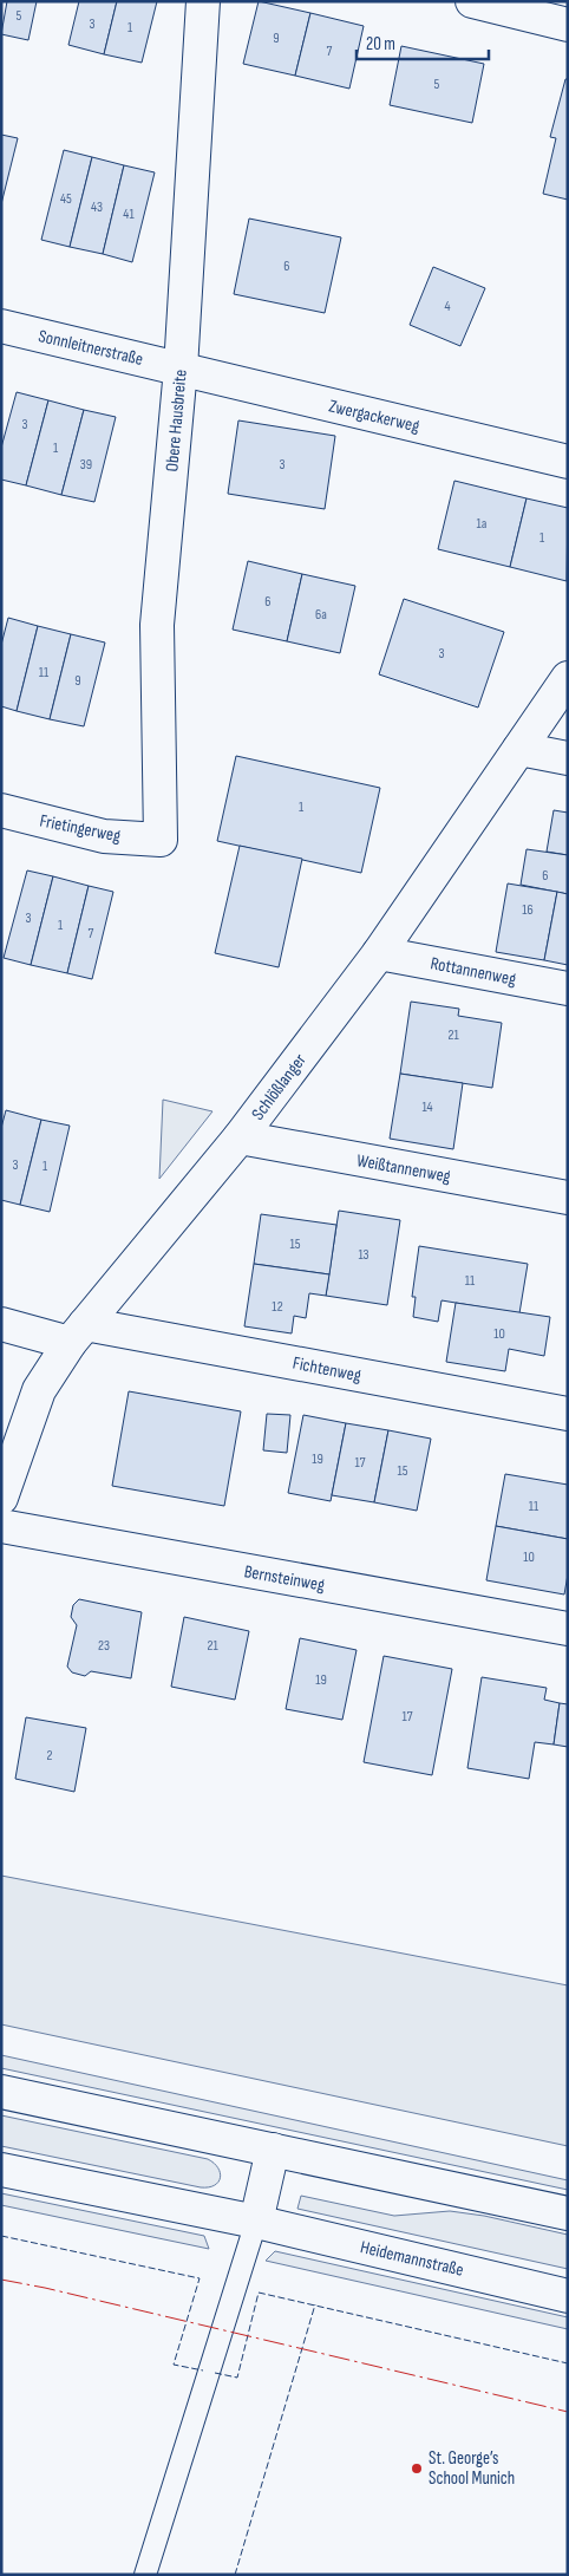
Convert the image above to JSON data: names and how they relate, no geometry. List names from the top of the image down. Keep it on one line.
{"streets":{"street":["Sonnleitnerstraße","Zwergackerweg","Obere Hausbreite","Frietingerweg","Rottannenweg","Schlößlanger","Weißtannenweg","Fichtenweg","Bernsteinweg","Heidemannstraße"]},"crossings":[["Sonnleitnerstraße","Zwergackerweg"],["Sonnleitnerstraße","Obere Hausbreite"],["Zwergackerweg","Obere Hausbreite"],["Obere Hausbreite","Frietingerweg"],["Rottannenweg","Schlößlanger"],["Schlößlanger","Weißtannenweg"],["Schlößlanger","Fichtenweg"]],"places":["St. George’s School Munich"],"house_numbers":["5","3","1","9","7","5","45","43","41","6","4","3","1","39","3","1a","1","6","6a","3","11","9","1","6","16","3","1","7","21","14","3","1","15","13","11","12","10","19","17","15","11","10","23","21","19","17","2"],"scale_bar":"20 m"}
